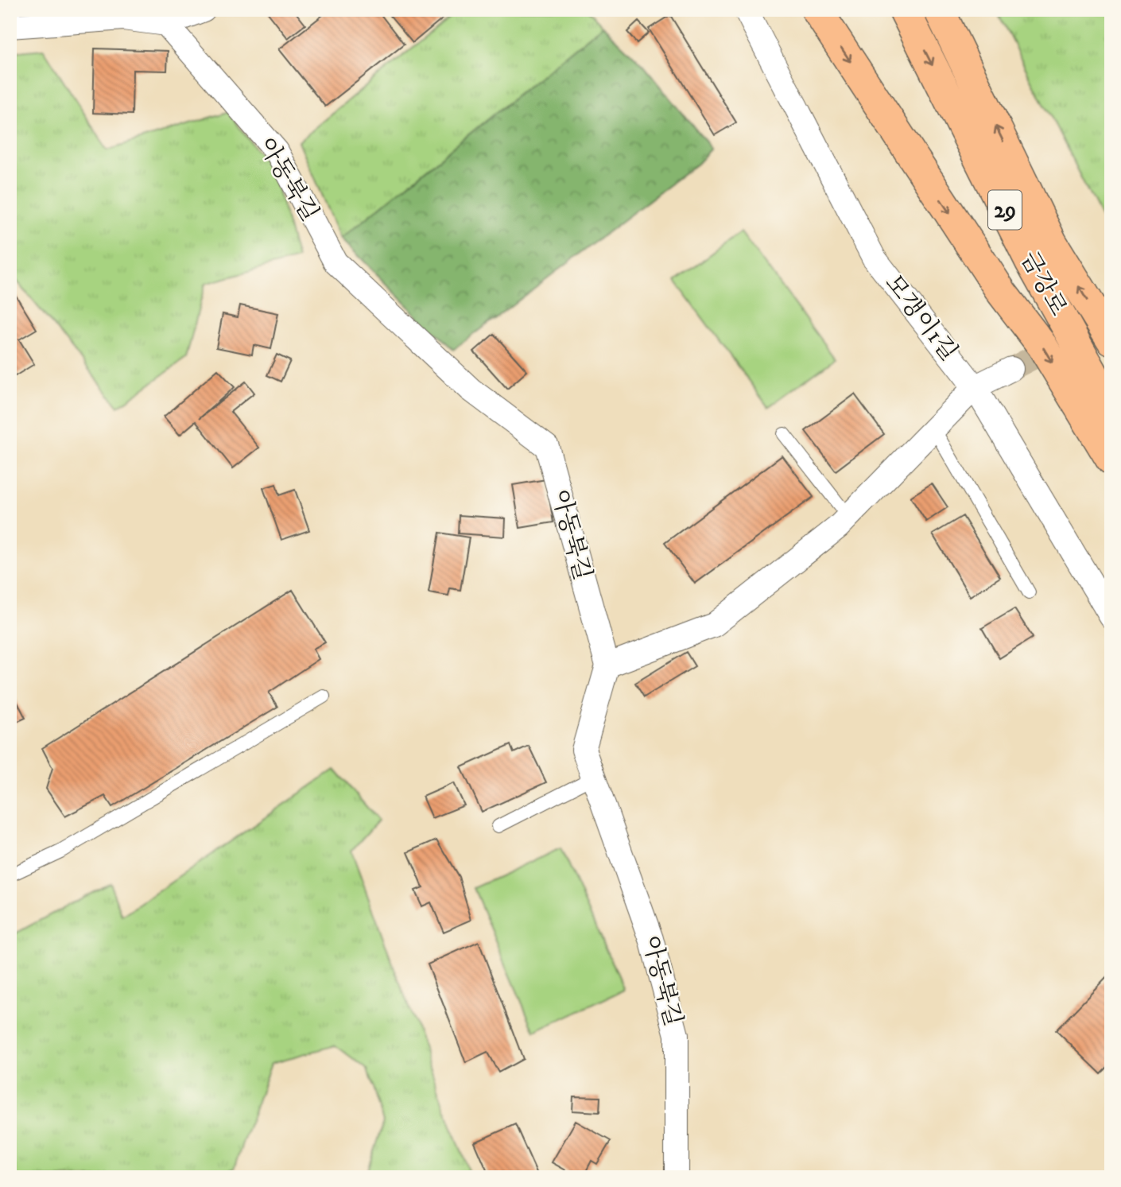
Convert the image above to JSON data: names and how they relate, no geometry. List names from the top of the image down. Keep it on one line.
{"streets":{"highway":["29","금강로"],"street":["아동북길","모갱이1길"]}}
